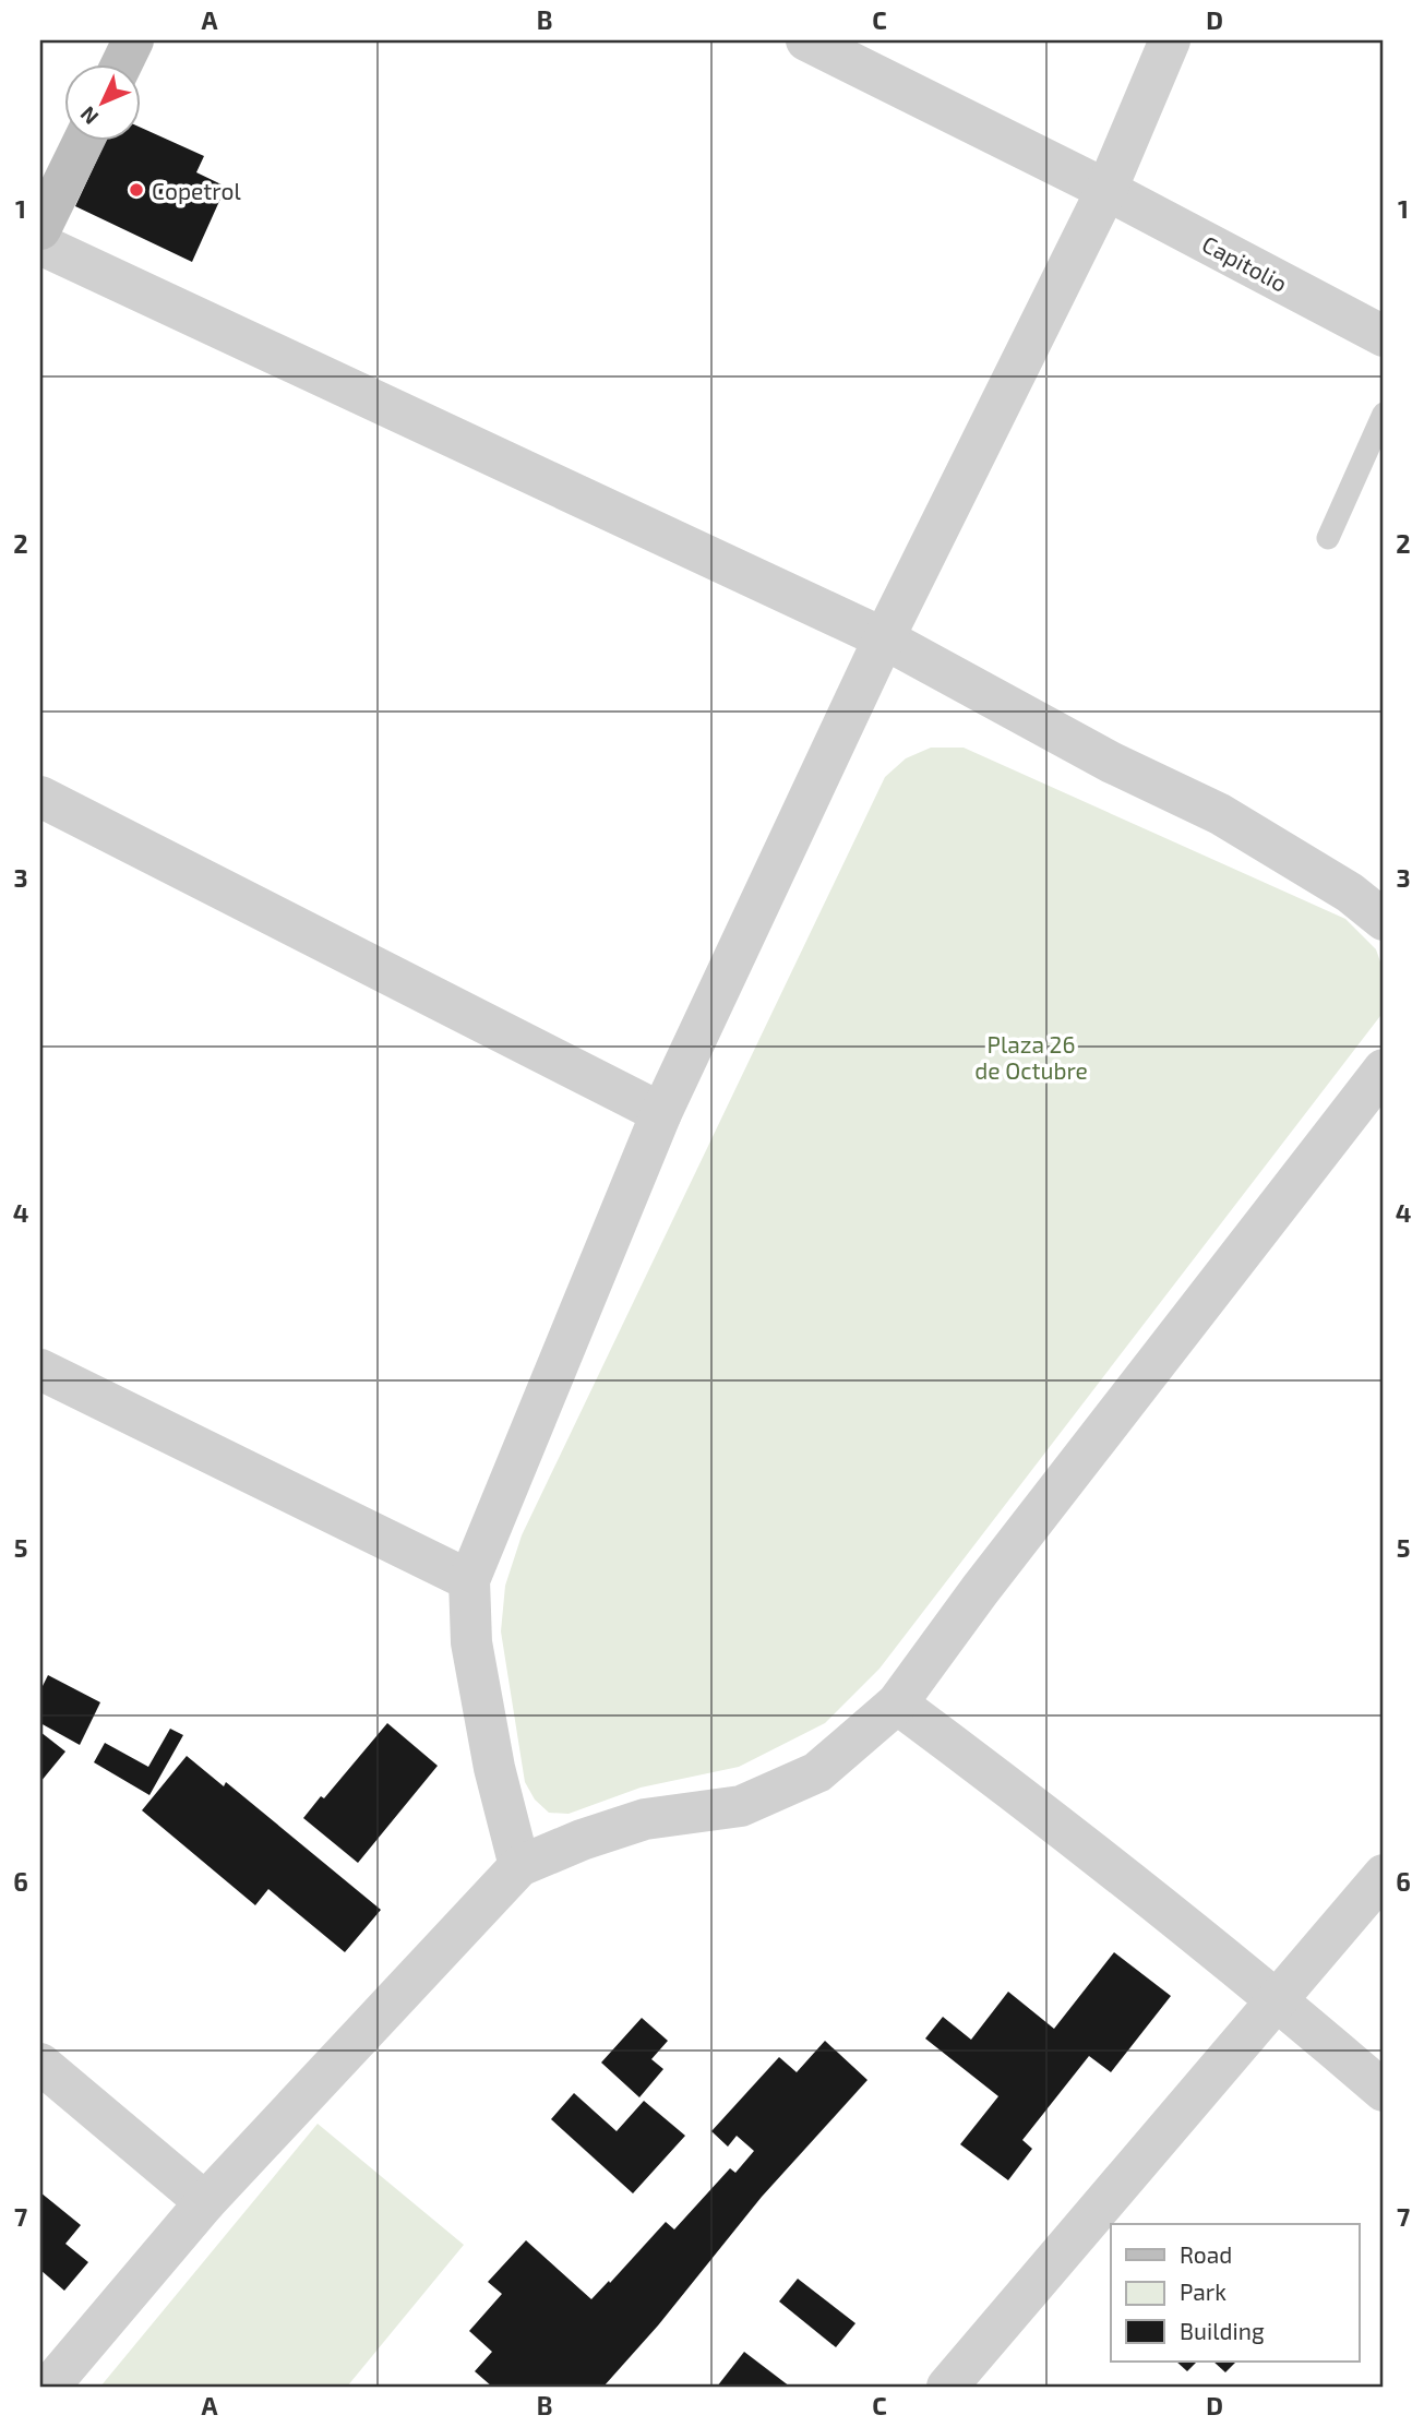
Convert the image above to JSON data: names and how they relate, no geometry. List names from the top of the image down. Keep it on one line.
{"streets":{"street":["Capitolio"]},"parks":["Plaza 26 de Octubre"],"places":["Copetrol"],"legend":["Road","Park","Building"],"north":"bottom left","grid":{"columns":["A","B","C","D"],"rows":["1","2","3","4","5","6","7"]}}
